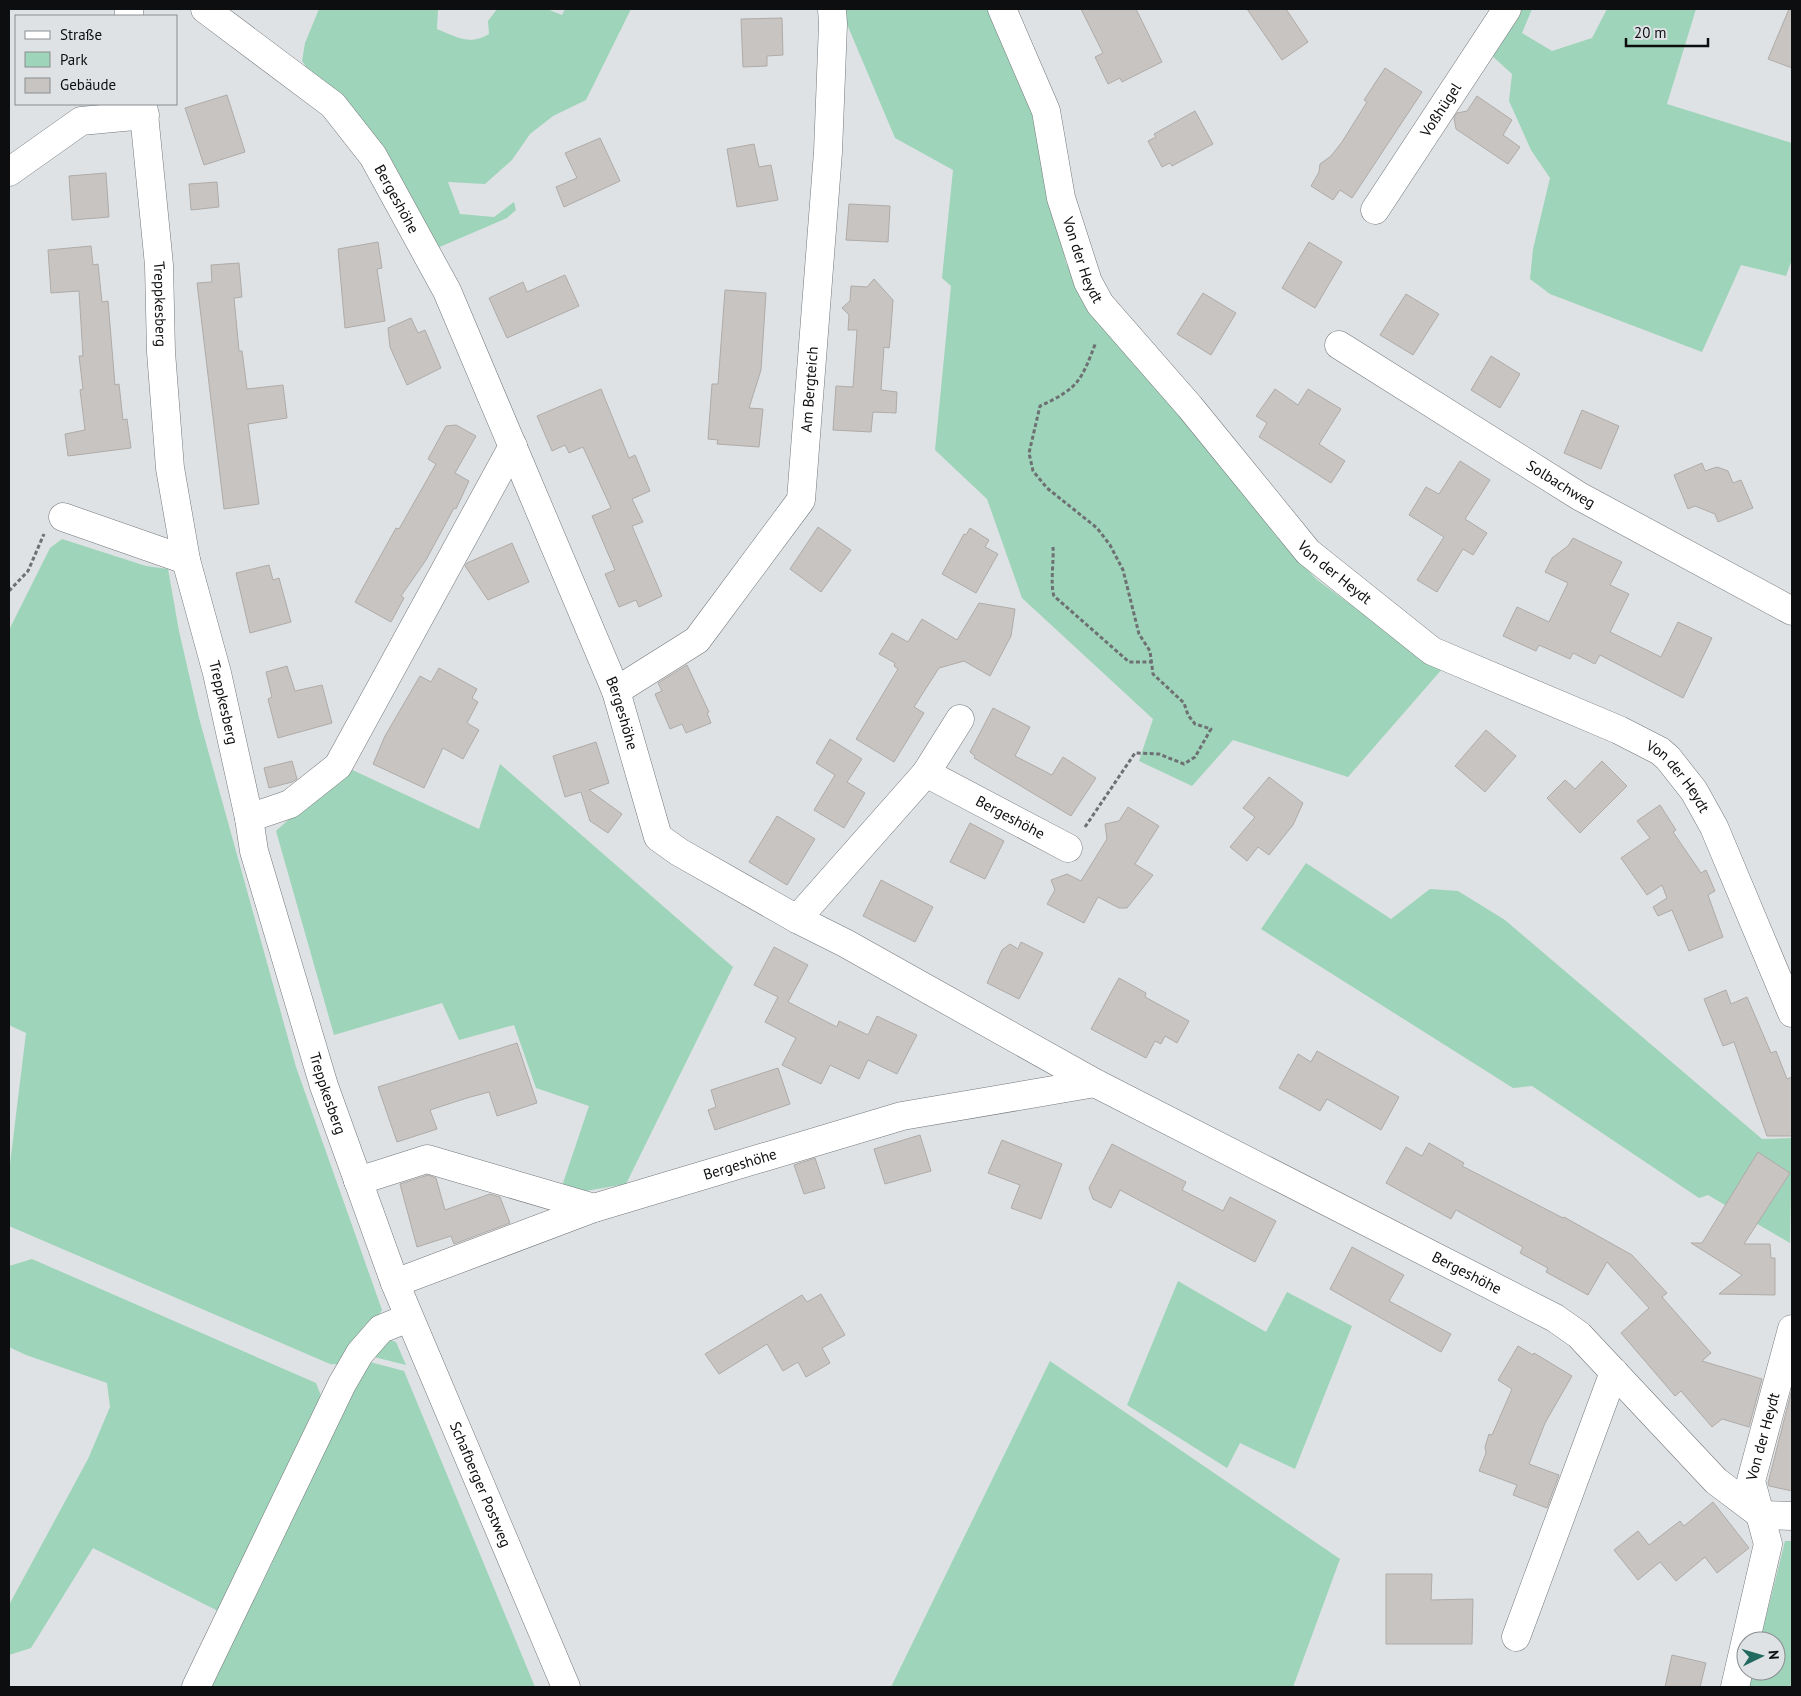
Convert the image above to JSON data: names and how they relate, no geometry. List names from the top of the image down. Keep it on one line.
{"streets":{"street":["Voßhügel","Bergeshöhe","Von der Heydt","Treppkesberg","Am Bergteich","Solbachweg","Schafberger Postweg"]},"crossings":[["Bergeshöhe","Von der Heydt"],["Bergeshöhe","Treppkesberg"],["Bergeshöhe","Am Bergteich"],["Bergeshöhe","Schafberger Postweg"],["Treppkesberg","Schafberger Postweg"]],"legend":["Straße","Park","Gebäude"],"scale_bar":"20 m","north":"right"}
